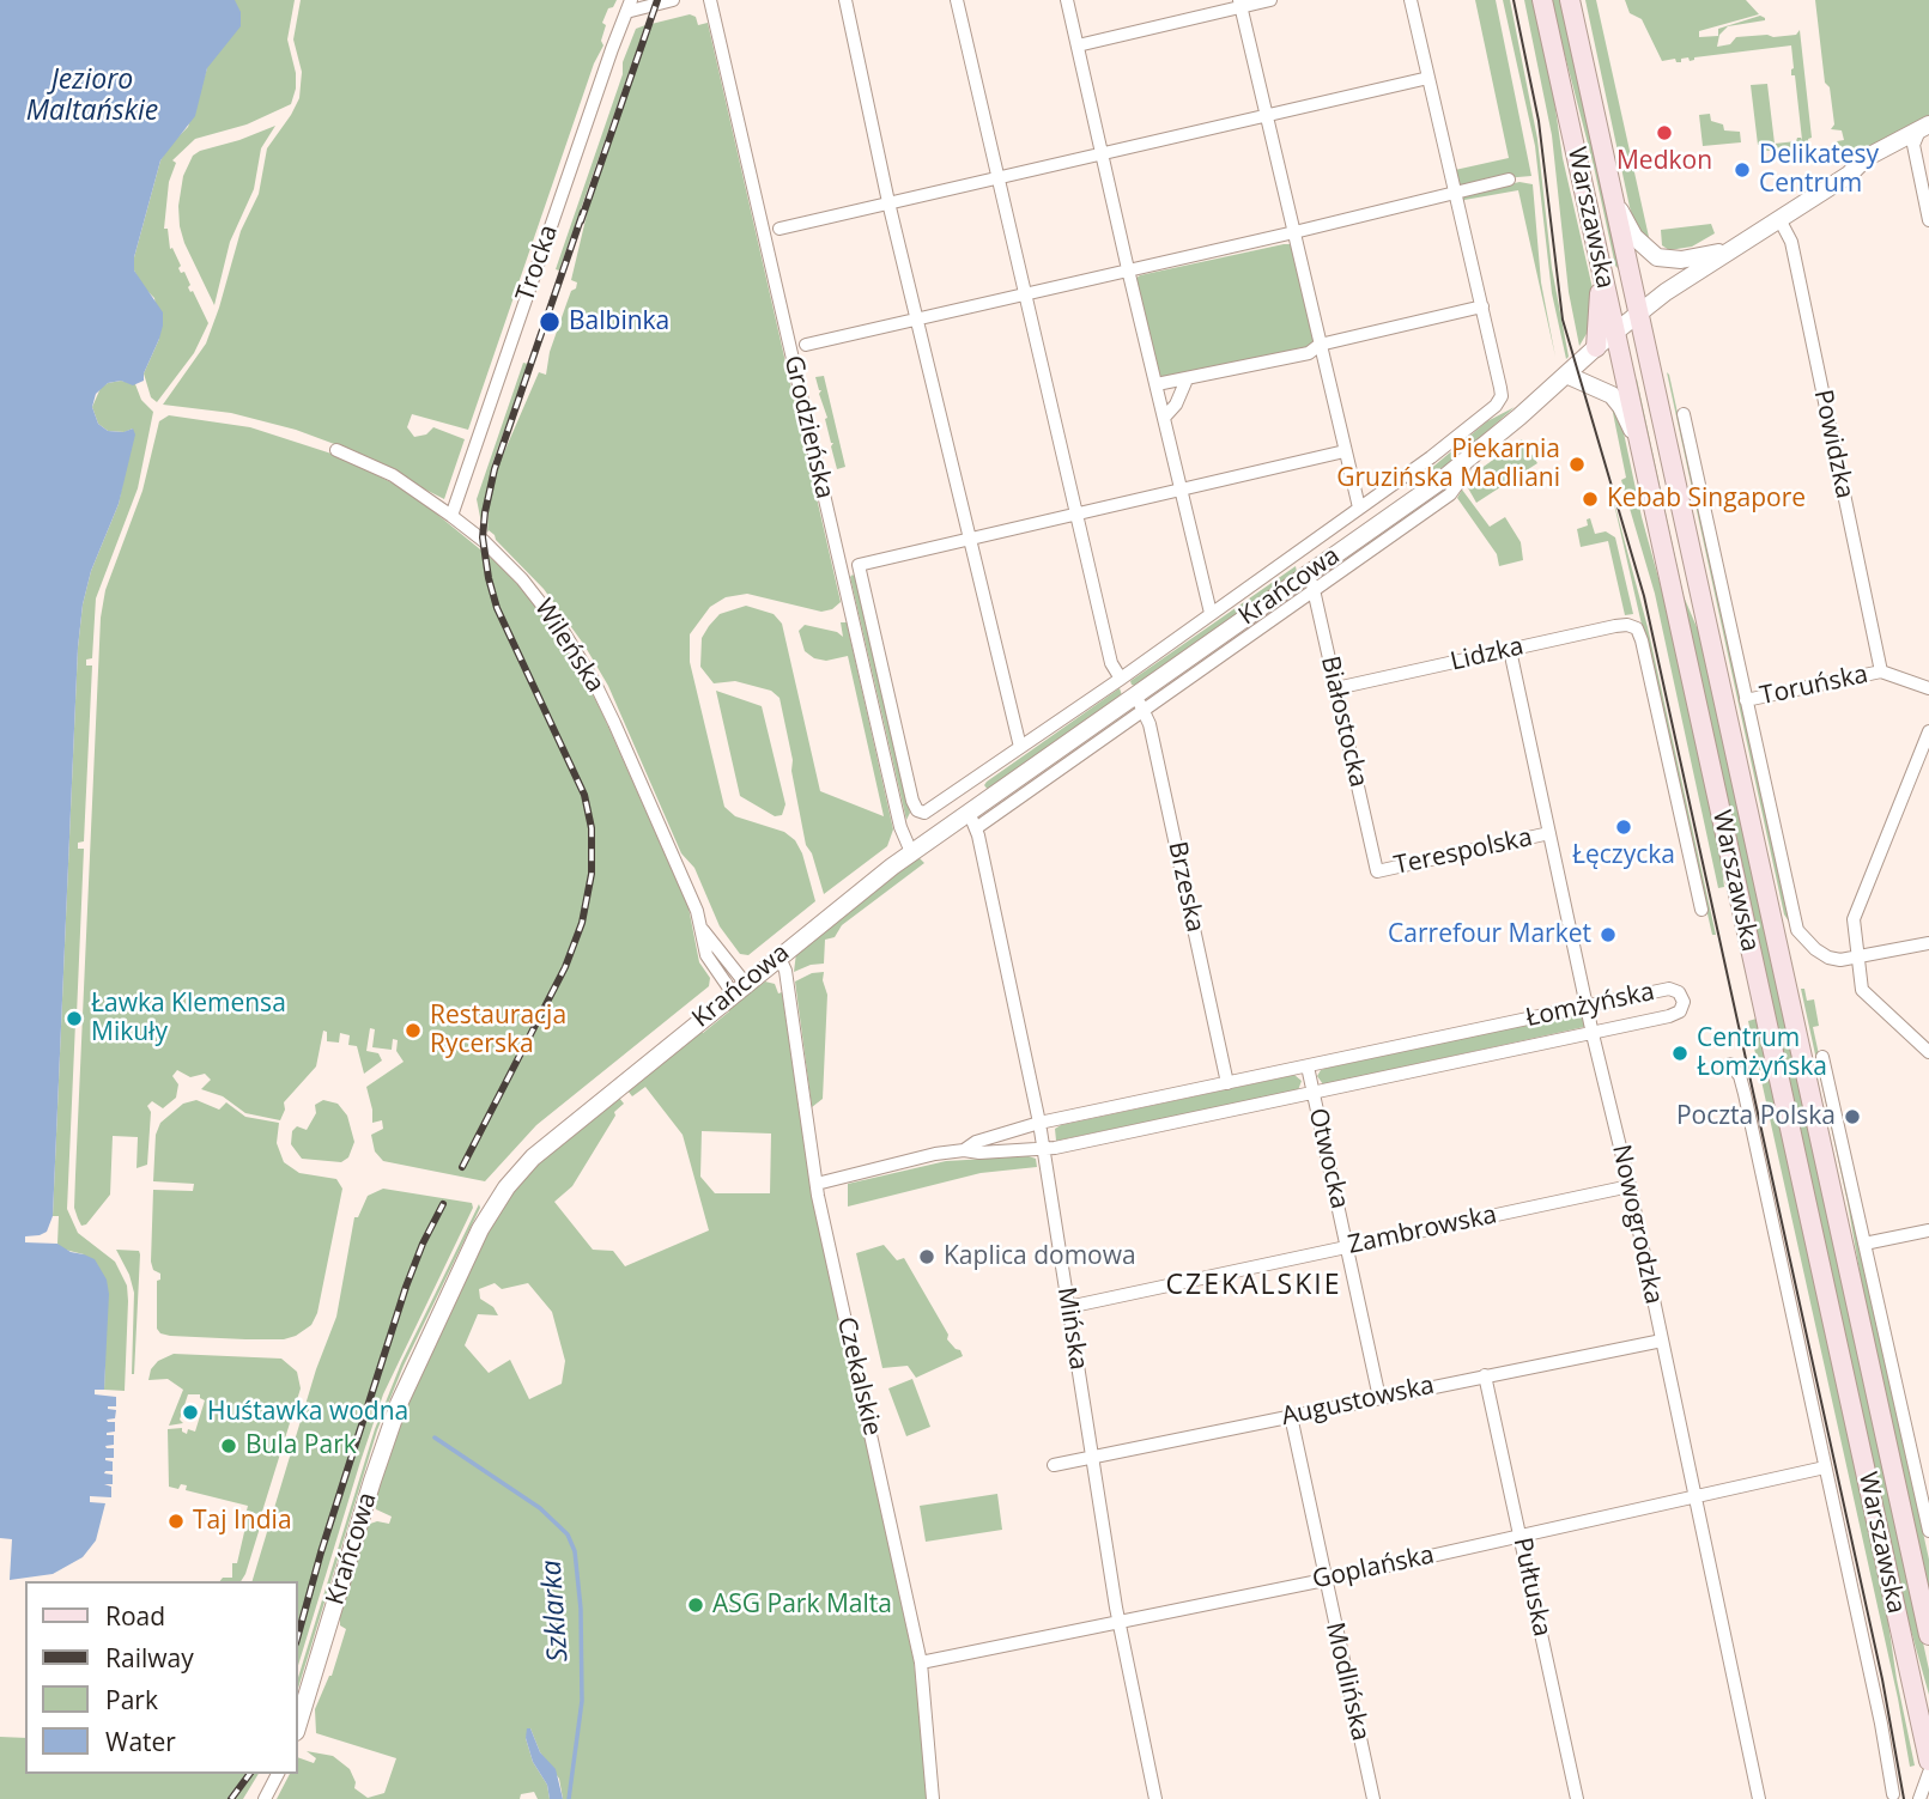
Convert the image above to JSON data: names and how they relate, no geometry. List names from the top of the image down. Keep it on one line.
{"streets":{"main road":["Warszawska"],"street":["Trocka","Grodzieńska","Powidzka","Krańcowa","Wileńska","Lidzka","Toruńska","Białostocka","Terespolska","Brzeska","Łomżyńska","Otwocka","Nowogrodzka","Zambrowska","Mińska","Czekalskie","Augustowska","Goplańska","Pułtuska","Modlińska"]},"crossings":[["Warszawska","Krańcowa"],["Warszawska","Lidzka"],["Warszawska","Toruńska"],["Warszawska","Goplańska"],["Trocka","Wileńska"],["Grodzieńska","Krańcowa"],["Powidzka","Krańcowa"],["Powidzka","Toruńska"],["Krańcowa","Wileńska"],["Krańcowa","Białostocka"],["Krańcowa","Brzeska"],["Krańcowa","Mińska"],["Krańcowa","Czekalskie"],["Lidzka","Białostocka"],["Lidzka","Nowogrodzka"],["Białostocka","Terespolska"],["Terespolska","Nowogrodzka"],["Brzeska","Łomżyńska"],["Łomżyńska","Otwocka"],["Łomżyńska","Nowogrodzka"],["Łomżyńska","Mińska"],["Łomżyńska","Czekalskie"],["Otwocka","Zambrowska"],["Otwocka","Augustowska"],["Nowogrodzka","Zambrowska"],["Nowogrodzka","Augustowska"],["Nowogrodzka","Goplańska"],["Zambrowska","Mińska"],["Mińska","Augustowska"],["Mińska","Goplańska"],["Czekalskie","Goplańska"],["Augustowska","Pułtuska"],["Augustowska","Modlińska"],["Goplańska","Pułtuska"],["Goplańska","Modlińska"]],"districts":["CZEKALSKIE"],"water":["Jezioro Maltańskie","Szklarka"],"places":["Medkon","Delikatesy Centrum","Balbinka","Piekarnia Gruzińska Madliani","Kebab Singapore","Łęczycka","Carrefour Market","Ławka Klemensa Mikuły","Restauracja Rycerska","Centrum Łomżyńska","Poczta Polska","Kaplica domowa","Huśtawka wodna","Bula Park","Taj India","ASG Park Malta"],"legend":["Road","Railway","Park","Water"]}
